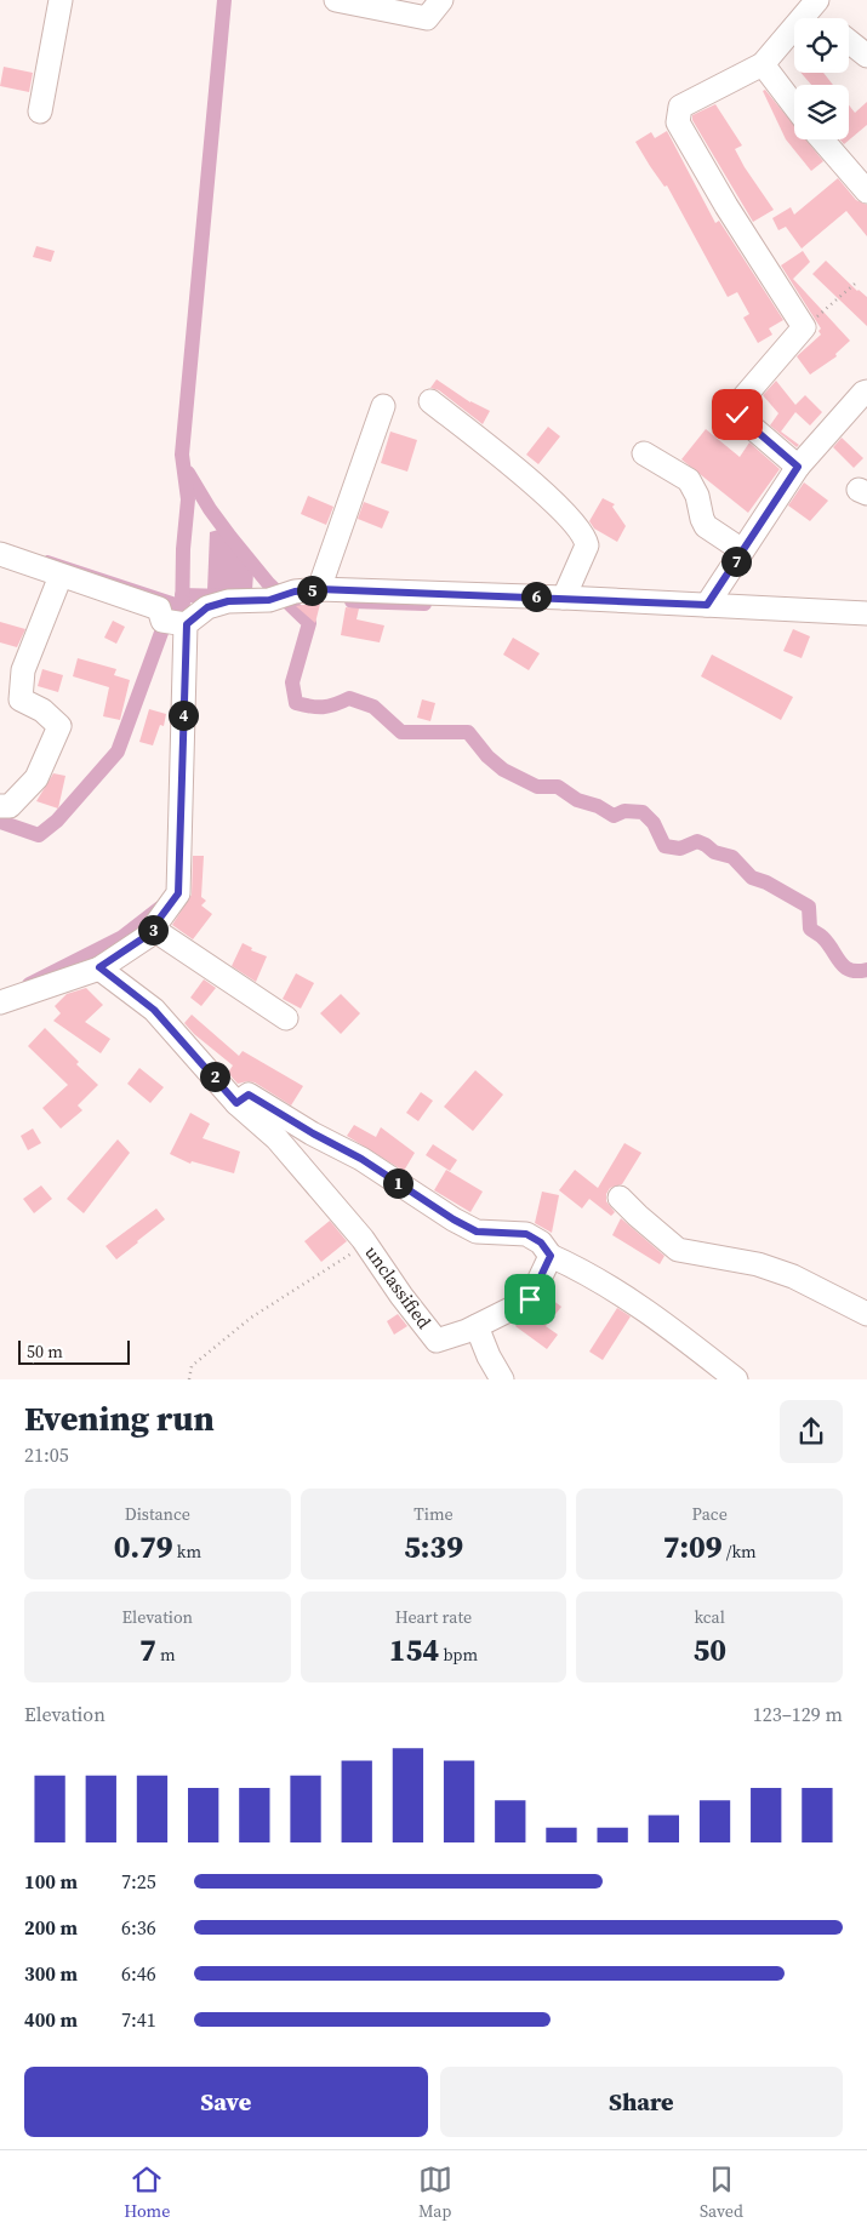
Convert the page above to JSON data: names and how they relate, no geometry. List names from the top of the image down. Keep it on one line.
{"streets":{"street":["unclassified"]},"scale_bar":"50 m","page":{"pins":["7","5","6","4","3","2","1"],"scale":"50 m","heading":["Evening run","21:05"],"stats":[["Distance","0.79 km"],["Time","5:39"],["Pace","7:09 /km"],["Elevation","7 m"],["Heart rate","154 bpm"],["kcal","50"]],"chart":["Elevation","123–129 m"],"list":[{"name":"100 m","note":"7:25"},{"name":"200 m","note":"6:36"},{"name":"300 m","note":"6:46"},{"name":"400 m","note":"7:41"}],"buttons":["Save","Share"],"tabs":["Home","Map","Saved"]}}
